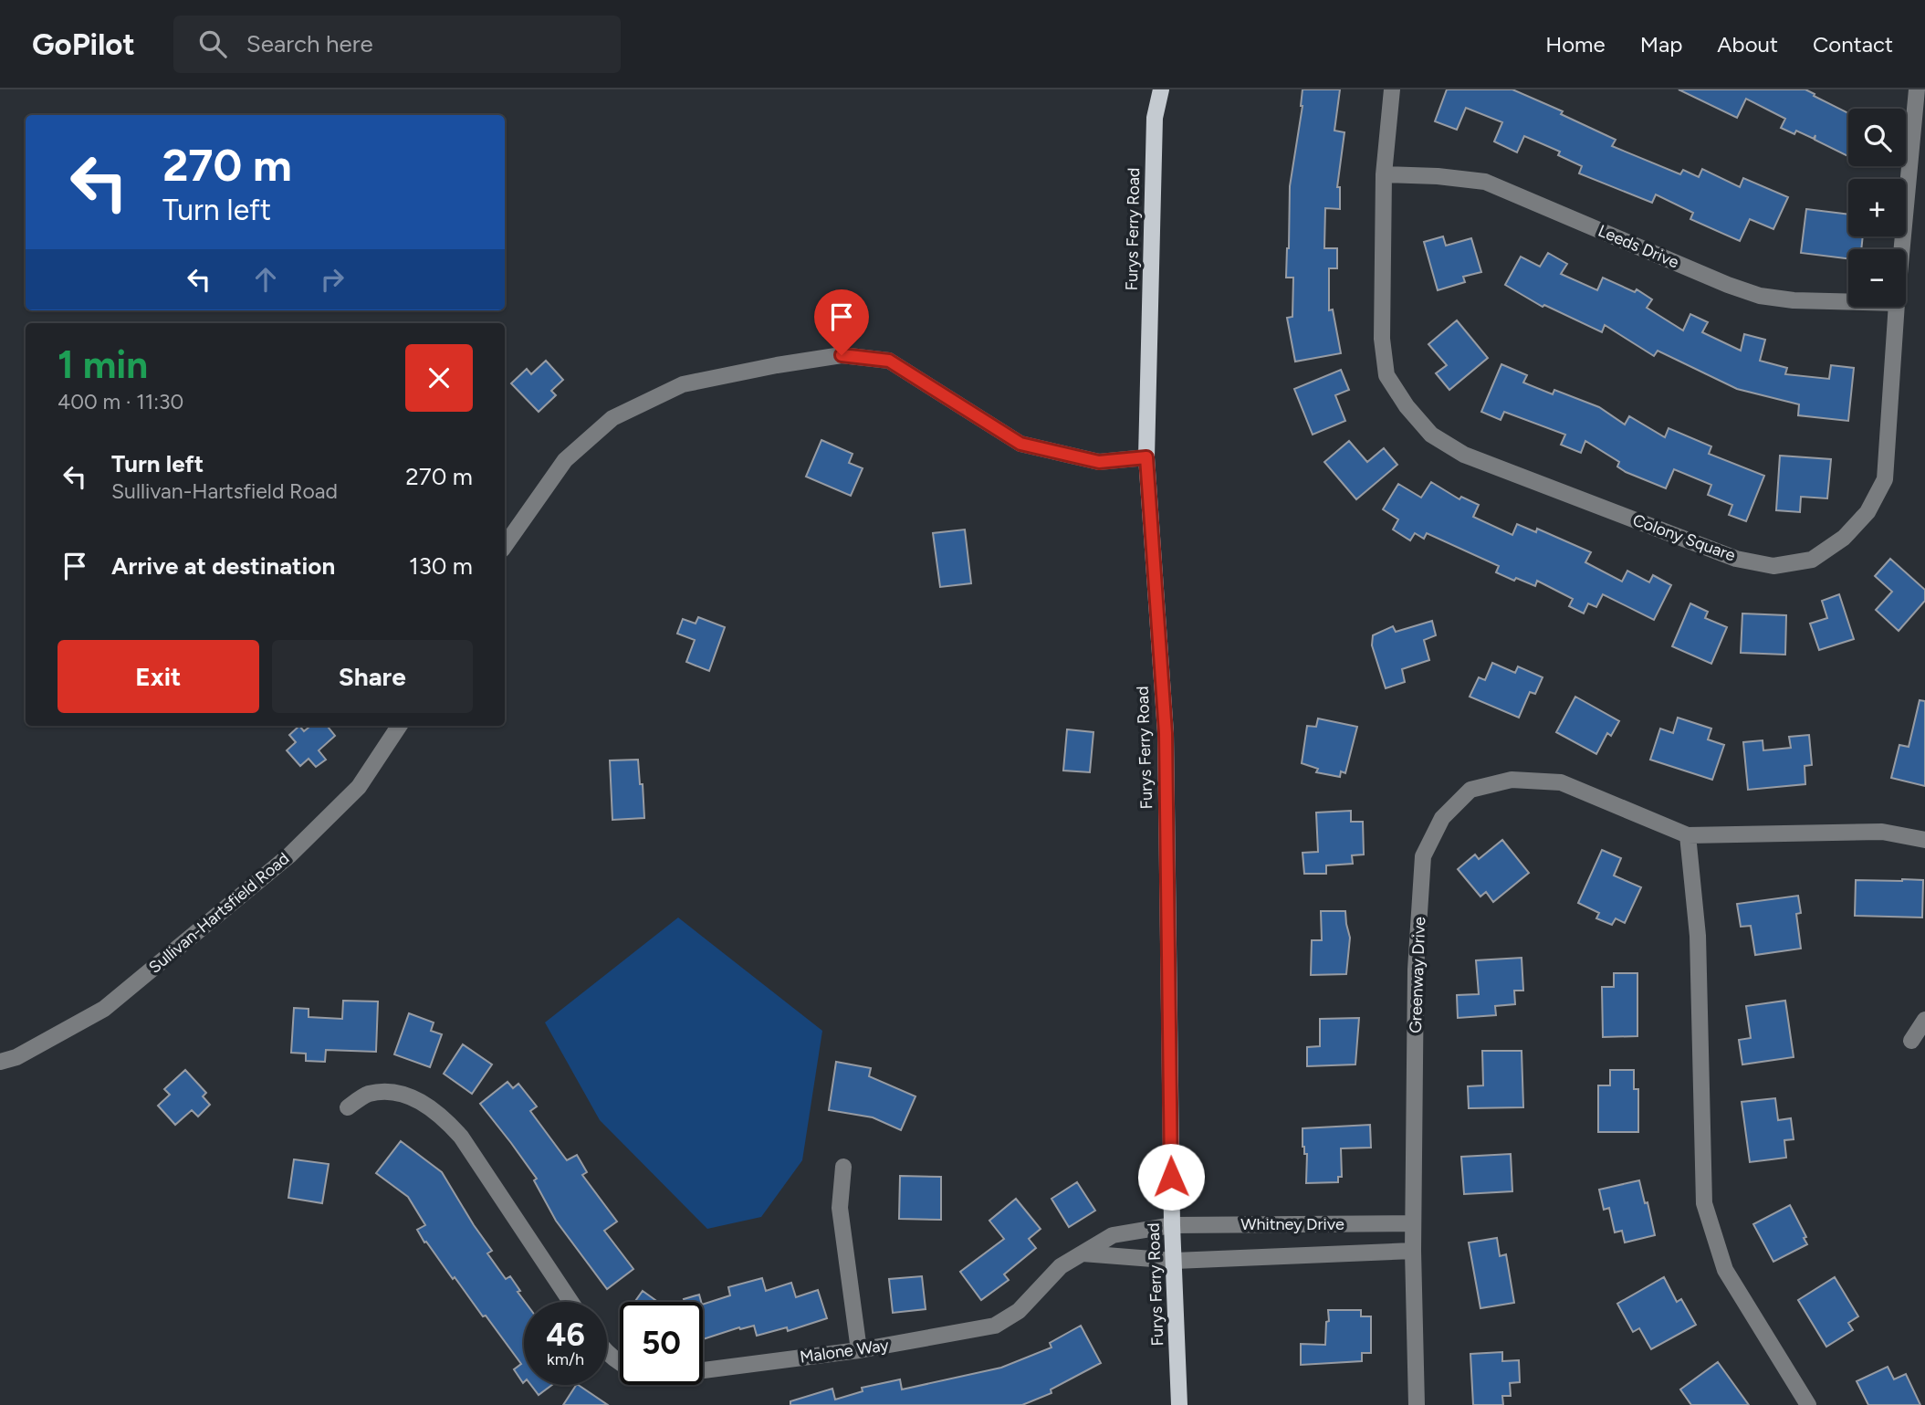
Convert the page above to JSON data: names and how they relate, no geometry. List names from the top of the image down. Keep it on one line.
{"streets":{"main road":["Furys Ferry Road"],"street":["Leeds Drive","Colony Square","Sullivan-Hartsfield Road","Greenway Drive","Whitney Drive","Malone Way"]},"crossings":[["Furys Ferry Road","Whitney Drive"],["Furys Ferry Road","Malone Way"],["Leeds Drive","Colony Square"],["Greenway Drive","Whitney Drive"],["Whitney Drive","Malone Way"]],"page":{"header":"GoPilot","search":"Search here","nav":["Home","Map","About","Contact"],"map_buttons":["+","−"],"turn":["270 m","Turn left"],"heading":["1 min","400 m · 11:30"],"list":[{"name":"Turn left","note":"Sullivan-Hartsfield Road","value":"270 m"},{"name":"Arrive at destination","value":"130 m"}],"buttons":["Exit","Share"],"speed":"46 km/h","limit":"50"}}
